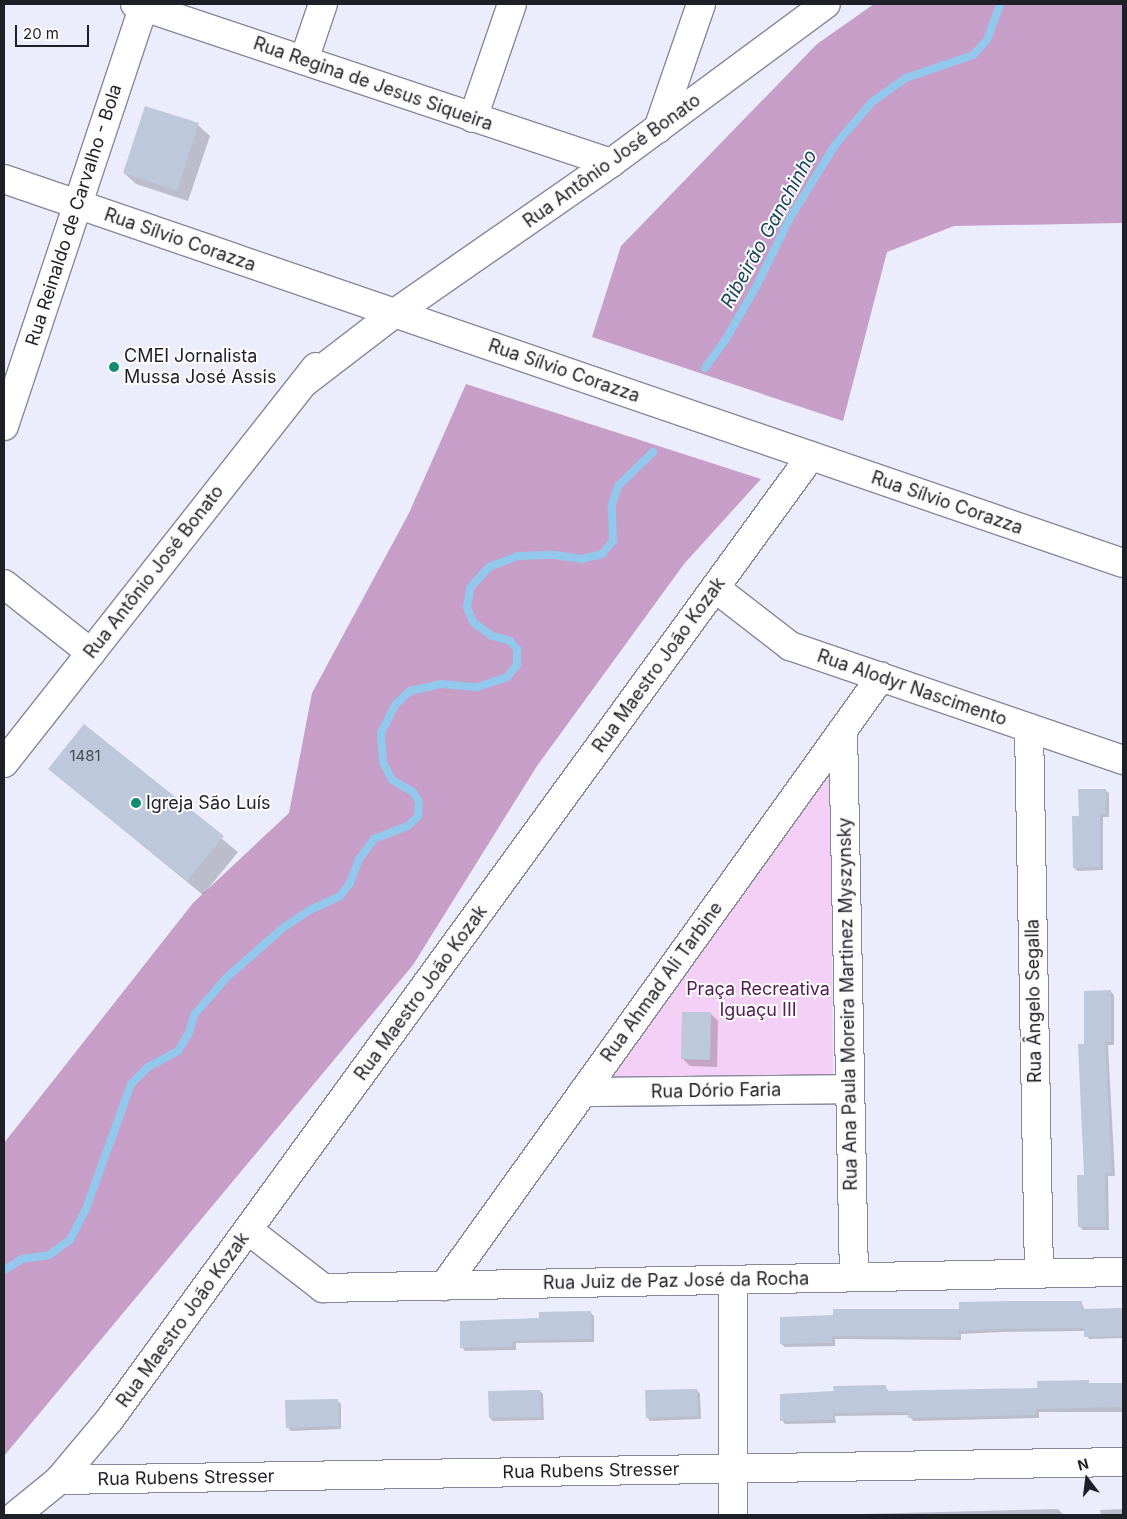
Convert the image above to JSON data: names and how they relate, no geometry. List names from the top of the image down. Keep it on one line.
{"streets":{"street":["Rua Regina de Jesus Siqueira","Rua Antônio José Bonato","Rua Reinaldo de Carvalho - Bola","Rua Sílvio Corazza","Rua Maestro João Kozak","Rua Alodyr Nascimento","Rua Ahmad Ali Tarbine","Rua Ângelo Segalla","Rua Ana Paula Moreira Martinez Myszynsky","Rua Dório Faria","Rua Juiz de Paz José da Rocha","Rua Rubens Stresser"]},"crossings":[["Rua Regina de Jesus Siqueira","Rua Antônio José Bonato"],["Rua Regina de Jesus Siqueira","Rua Reinaldo de Carvalho - Bola"],["Rua Antônio José Bonato","Rua Sílvio Corazza"],["Rua Reinaldo de Carvalho - Bola","Rua Sílvio Corazza"],["Rua Sílvio Corazza","Rua Maestro João Kozak"],["Rua Maestro João Kozak","Rua Alodyr Nascimento"],["Rua Maestro João Kozak","Rua Juiz de Paz José da Rocha"],["Rua Maestro João Kozak","Rua Rubens Stresser"],["Rua Alodyr Nascimento","Rua Ahmad Ali Tarbine"],["Rua Alodyr Nascimento","Rua Ângelo Segalla"],["Rua Ahmad Ali Tarbine","Rua Ana Paula Moreira Martinez Myszynsky"],["Rua Ahmad Ali Tarbine","Rua Dório Faria"],["Rua Ahmad Ali Tarbine","Rua Juiz de Paz José da Rocha"],["Rua Ângelo Segalla","Rua Juiz de Paz José da Rocha"],["Rua Ana Paula Moreira Martinez Myszynsky","Rua Dório Faria"],["Rua Ana Paula Moreira Martinez Myszynsky","Rua Juiz de Paz José da Rocha"]],"water":["Ribeirão Ganchinho"],"parks":["Praça Recreativa Iguaçu III"],"places":["CMEI Jornalista Mussa José Assis","Igreja São Luís"],"house_numbers":["1481"],"scale_bar":"20 m","north":"top"}
